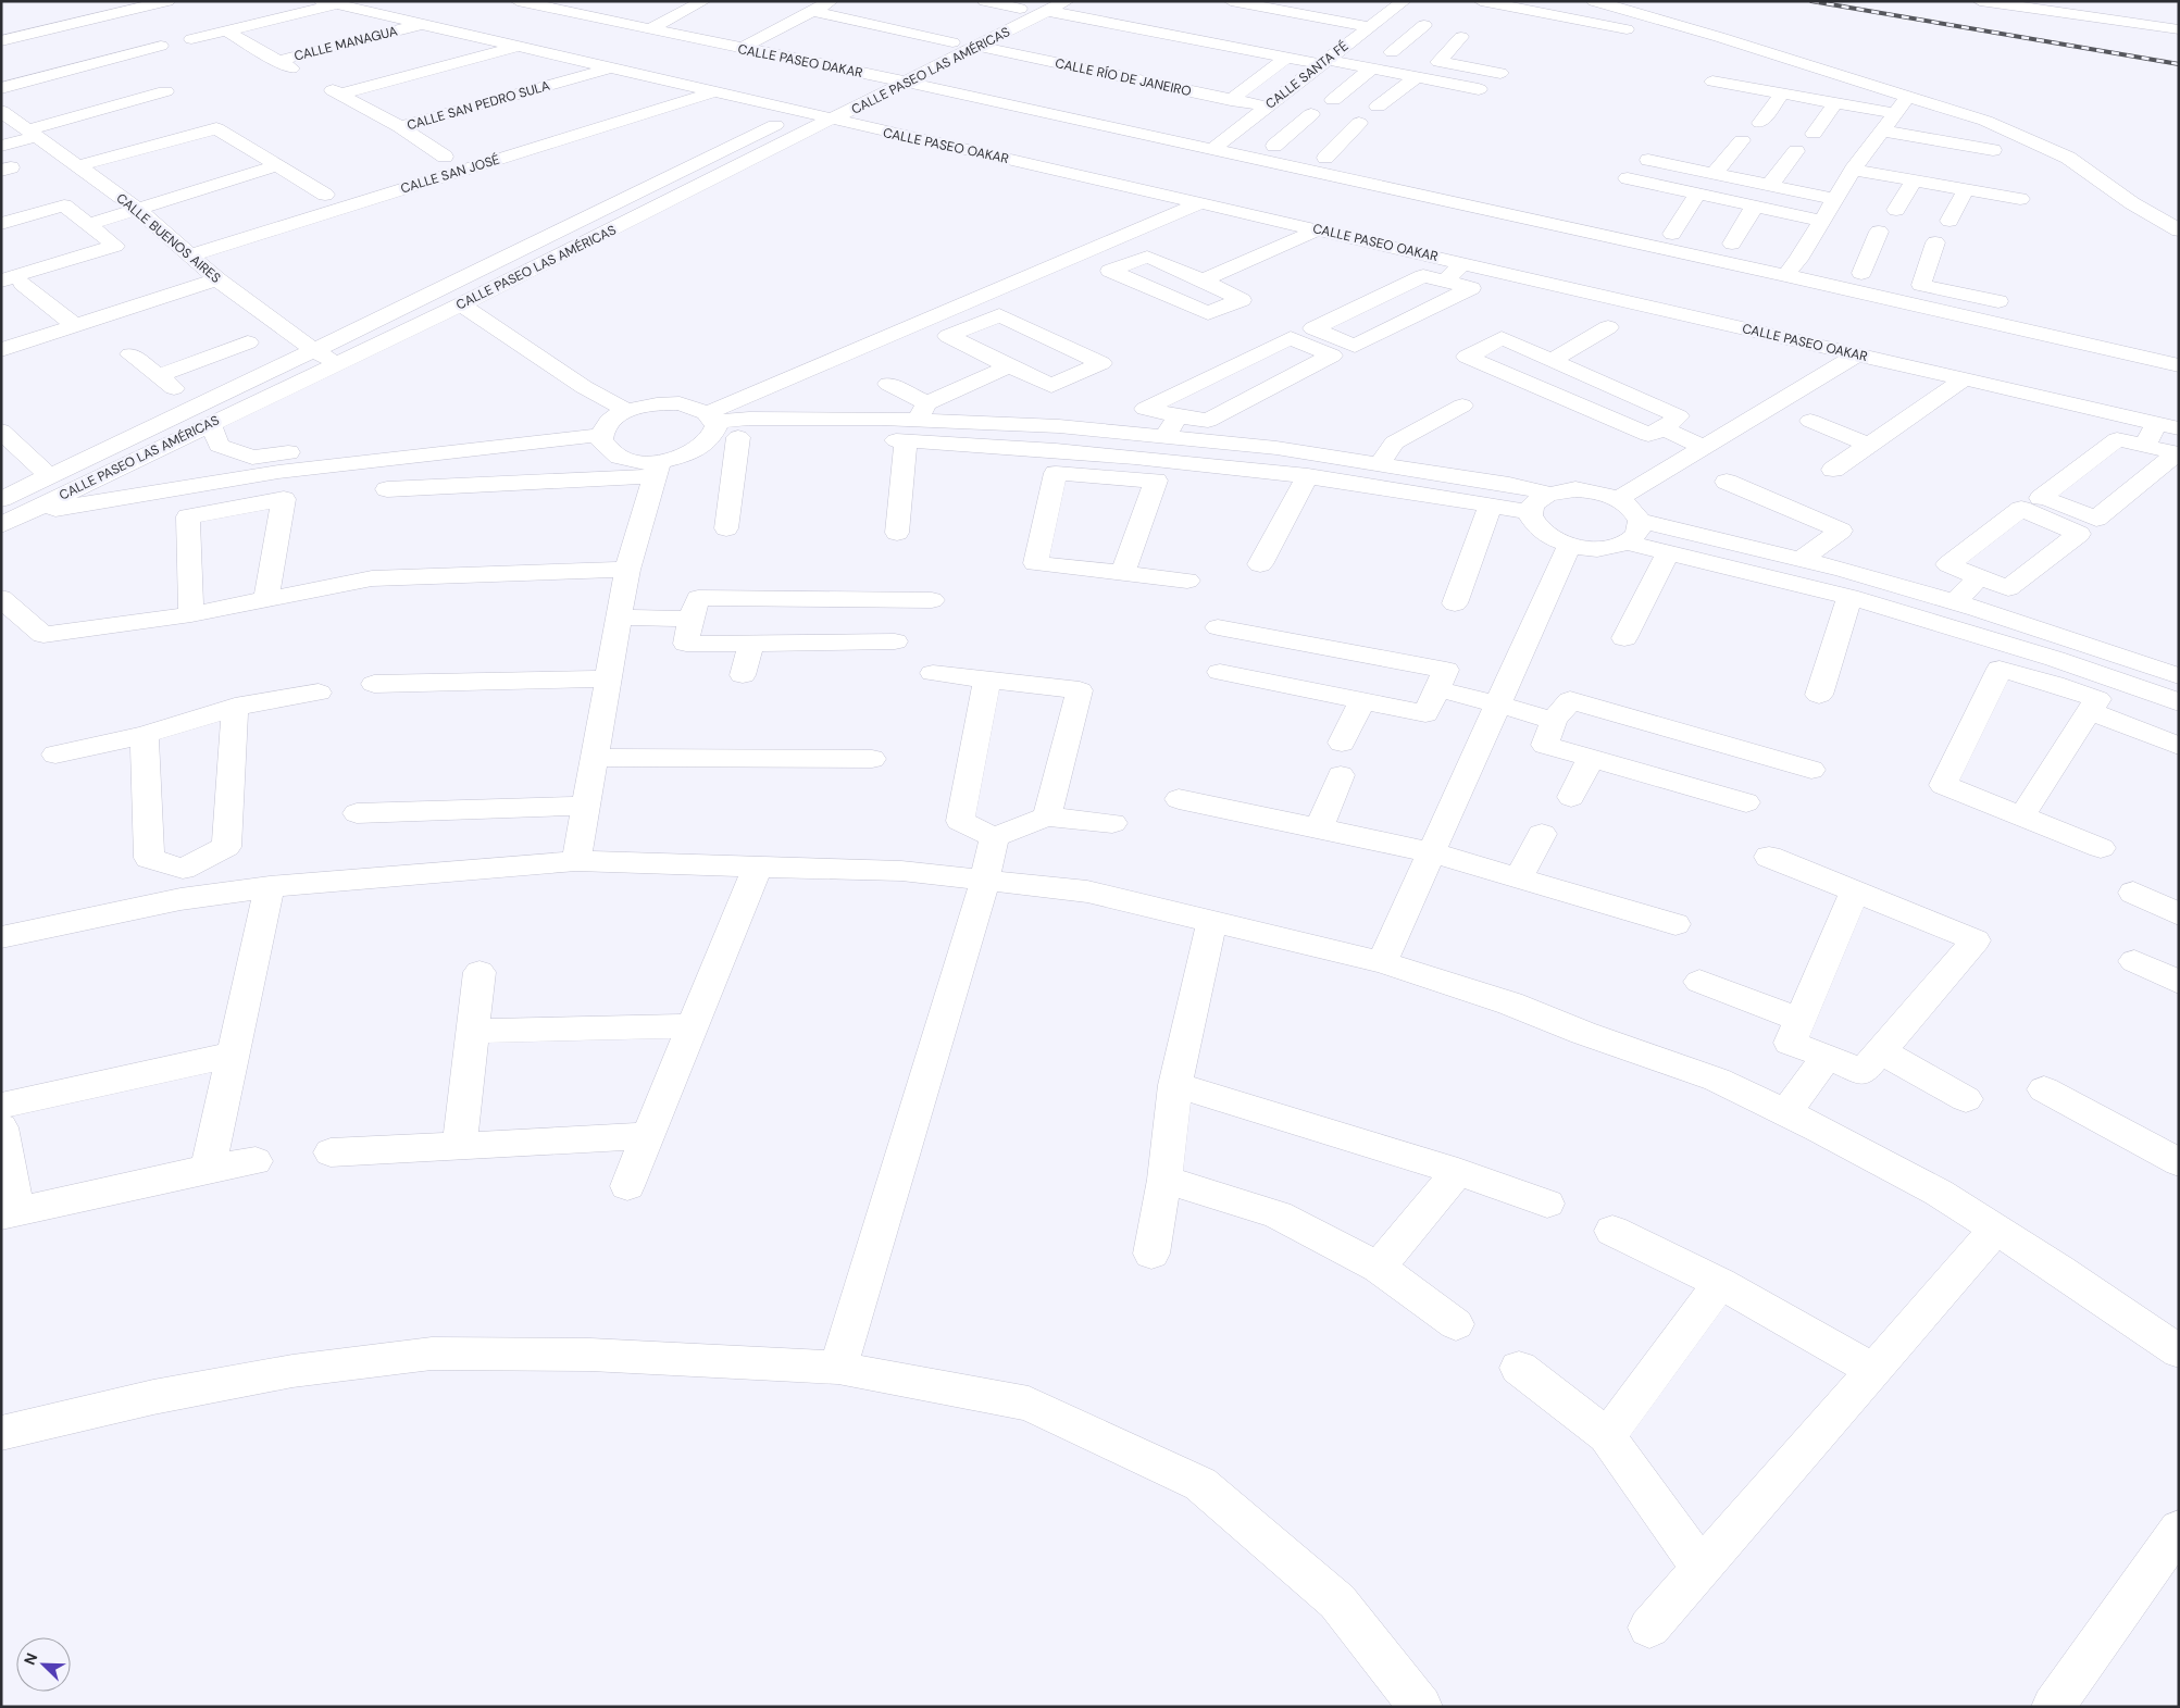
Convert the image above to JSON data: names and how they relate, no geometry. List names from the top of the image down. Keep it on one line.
{"streets":{"street":["CALLE MANAGUA","CALLE PASEO DAKAR","CALLE PASEO LAS AMÉRICAS","CALLE SANTA FÉ","CALLE RÍO DE JANEIRO","CALLE SAN PEDRO SULA","CALLE PASEO OAKAR","CALLE SAN JOSÉ","CALLE BUENOS AIRES"]},"crossings":[["CALLE PASEO DAKAR","CALLE PASEO LAS AMÉRICAS"],["CALLE PASEO DAKAR","CALLE SANTA FÉ"],["CALLE PASEO LAS AMÉRICAS","CALLE RÍO DE JANEIRO"],["CALLE PASEO LAS AMÉRICAS","CALLE PASEO OAKAR"],["CALLE PASEO LAS AMÉRICAS","CALLE BUENOS AIRES"],["CALLE SANTA FÉ","CALLE RÍO DE JANEIRO"],["CALLE SAN JOSÉ","CALLE BUENOS AIRES"]],"north":"top left"}
